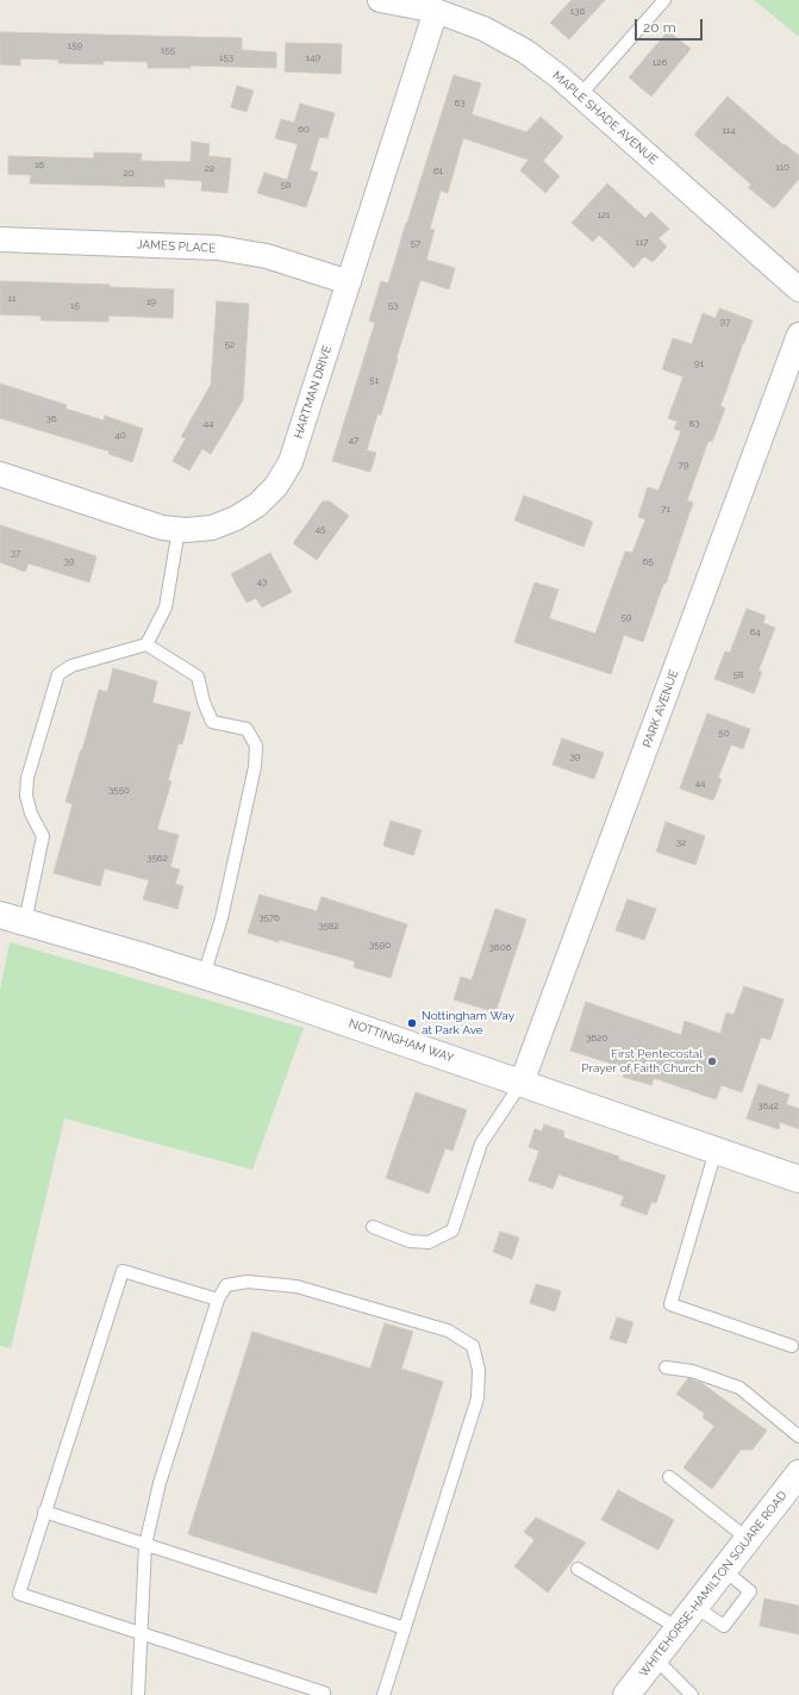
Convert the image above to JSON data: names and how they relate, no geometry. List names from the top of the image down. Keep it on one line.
{"streets":{"street":["MAPLE SHADE AVENUE","JAMES PLACE","HARTMAN DRIVE","PARK AVENUE","NOTTINGHAM WAY","WHITEHORSE-HAMILTON SQUARE ROAD"]},"crossings":[["MAPLE SHADE AVENUE","HARTMAN DRIVE"],["JAMES PLACE","HARTMAN DRIVE"],["PARK AVENUE","NOTTINGHAM WAY"]],"places":["Nottingham Way at Park Ave","First Pentecostal Prayer of Faith Church"],"house_numbers":["136","159","155","153","149","126","63","60","114","16","110","22","61","20","58","121","117","57","11","19","15","53","97","52","91","51","36","44","83","40","47","79","71","45","37","39","65","43","59","64","58","50","39","44","3550","32","3562","3576","3582","3590","3606","3620","3642"],"scale_bar":"20 m"}
